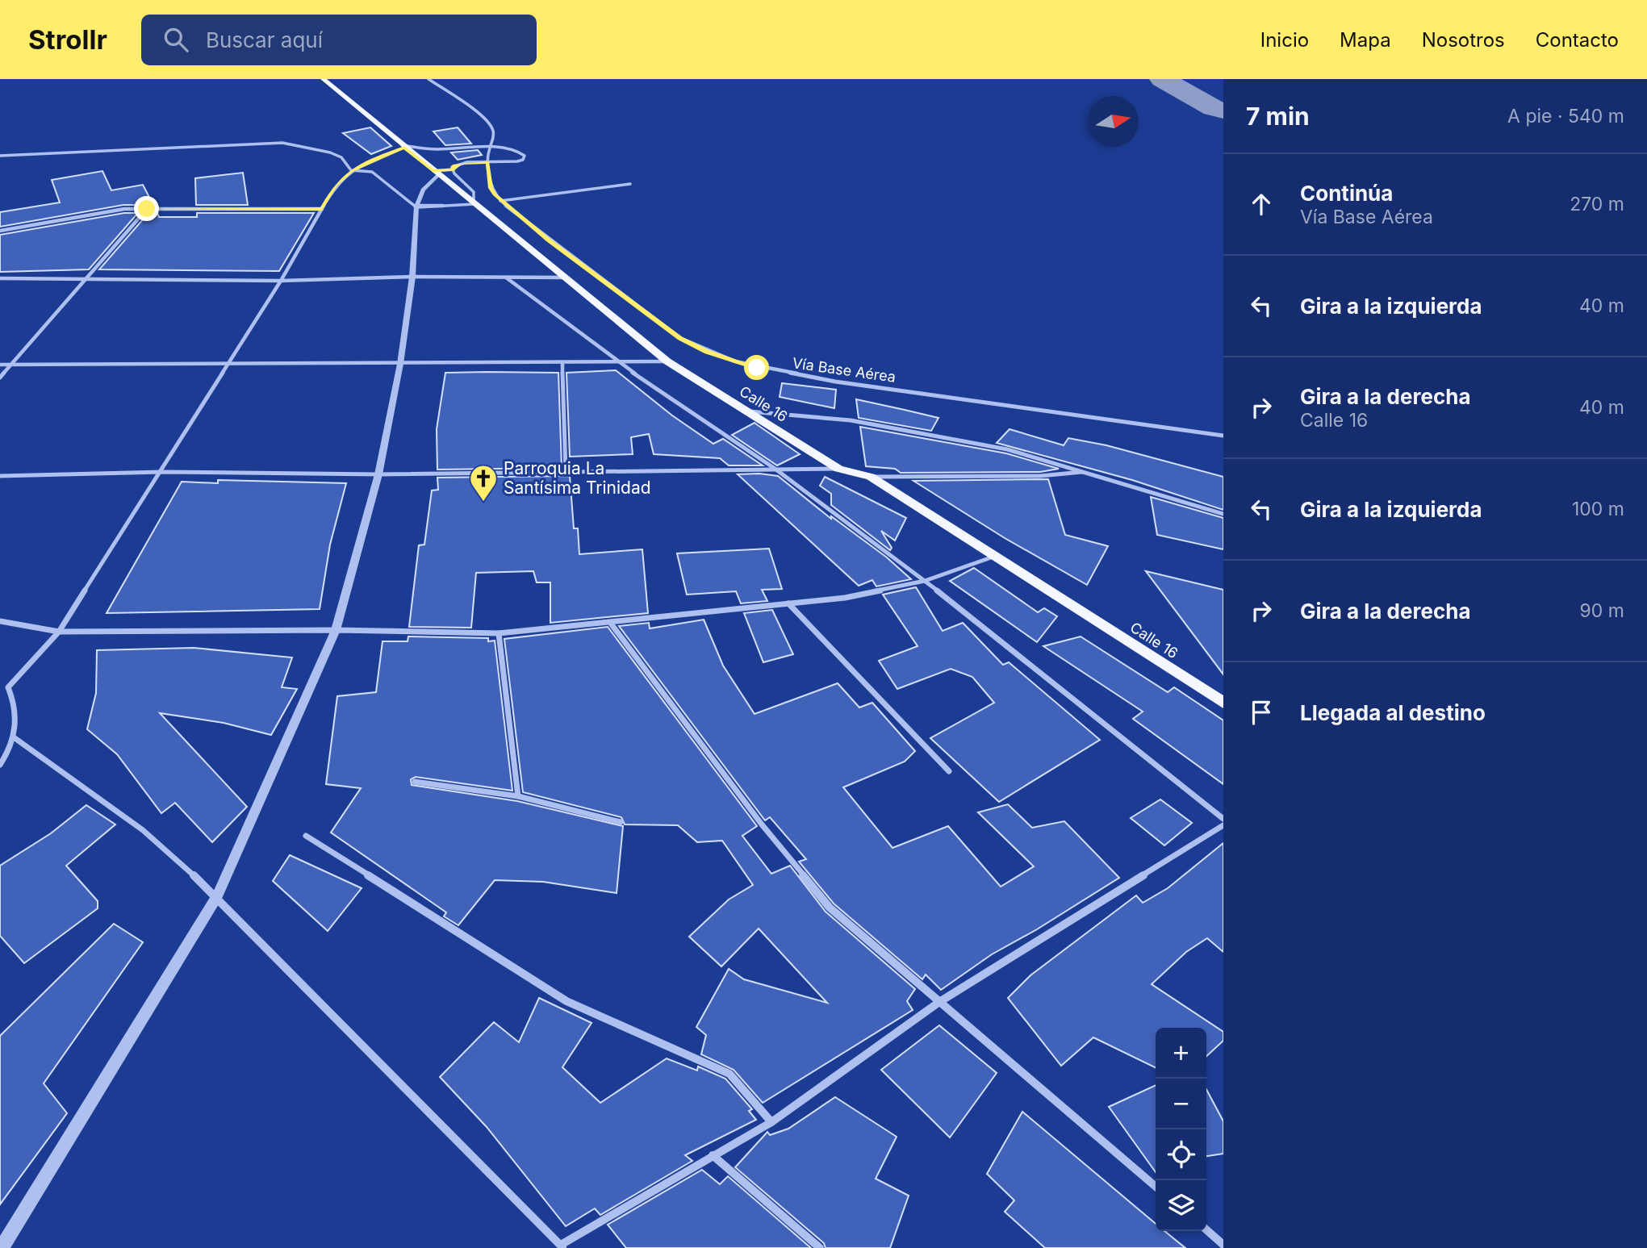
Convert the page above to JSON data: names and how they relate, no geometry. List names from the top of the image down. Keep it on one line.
{"streets":{"main road":["Calle 16"],"street":["Vía Base Aérea"]},"places":{"church":["Parroquia La Santísima Trinidad"]},"north":"right","page":{"header":"Strollr","search":"Buscar aquí","nav":["Inicio","Mapa","Nosotros","Contacto"],"heading":["7 min","A pie · 540 m"],"list":[["Continúa","Vía Base Aérea","270 m"],["Gira a la izquierda","40 m"],["Gira a la derecha","Calle 16","40 m"],["Gira a la izquierda","100 m"],["Gira a la derecha","90 m"],"Llegada al destino"],"map_buttons":["+","−"]}}
